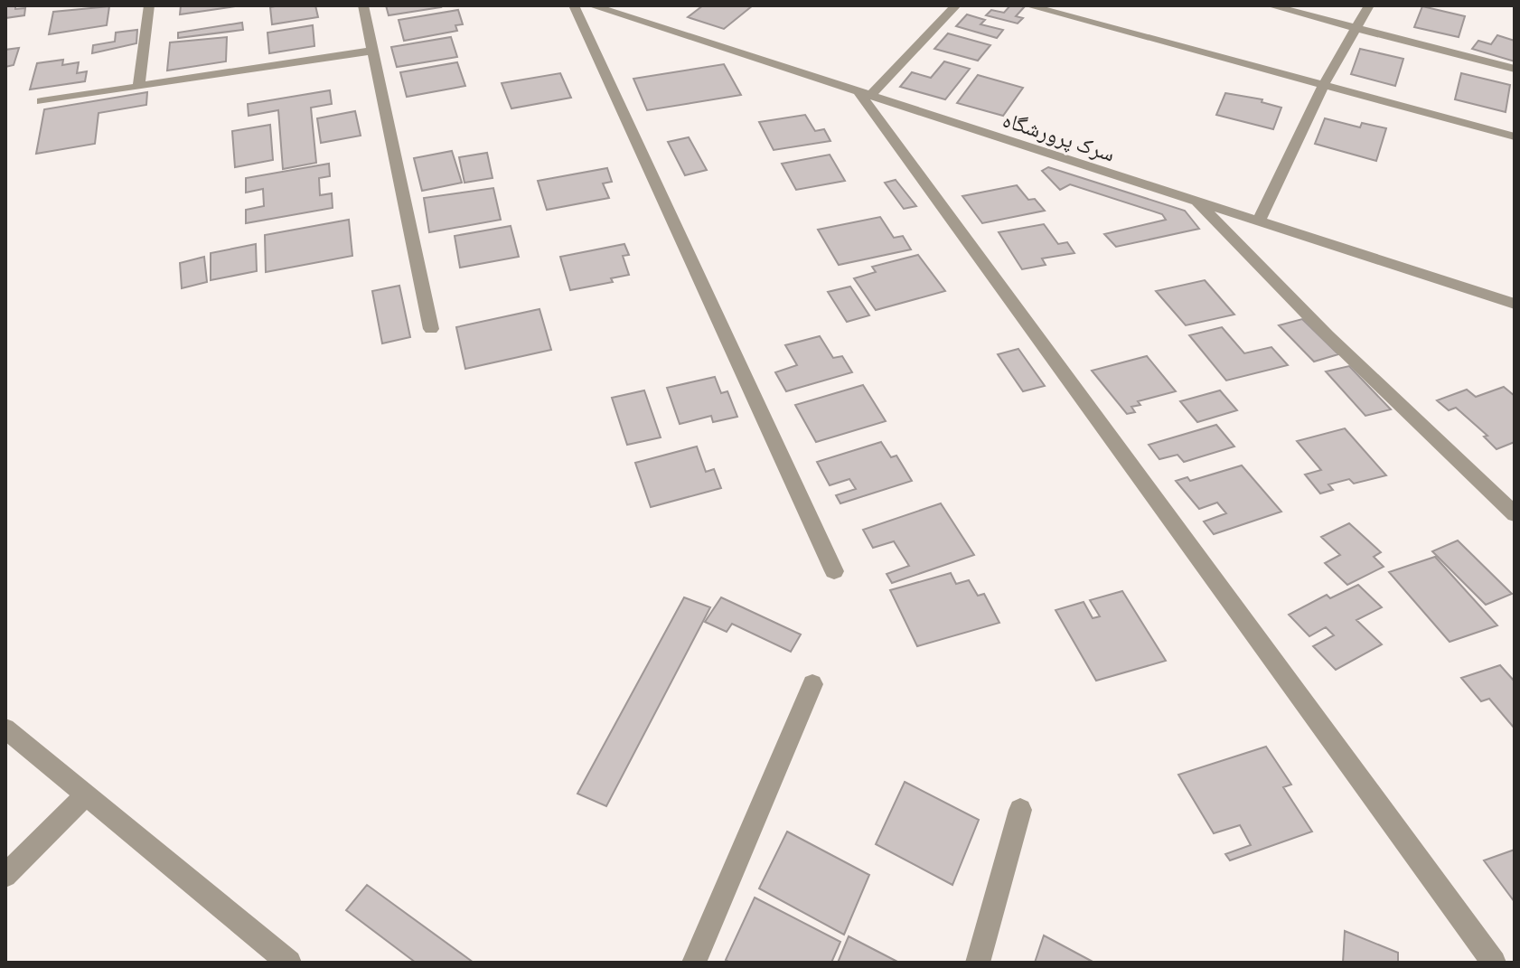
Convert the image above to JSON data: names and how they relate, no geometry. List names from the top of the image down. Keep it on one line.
{"streets":{"street":["سرک پرورشگاه"]}}
